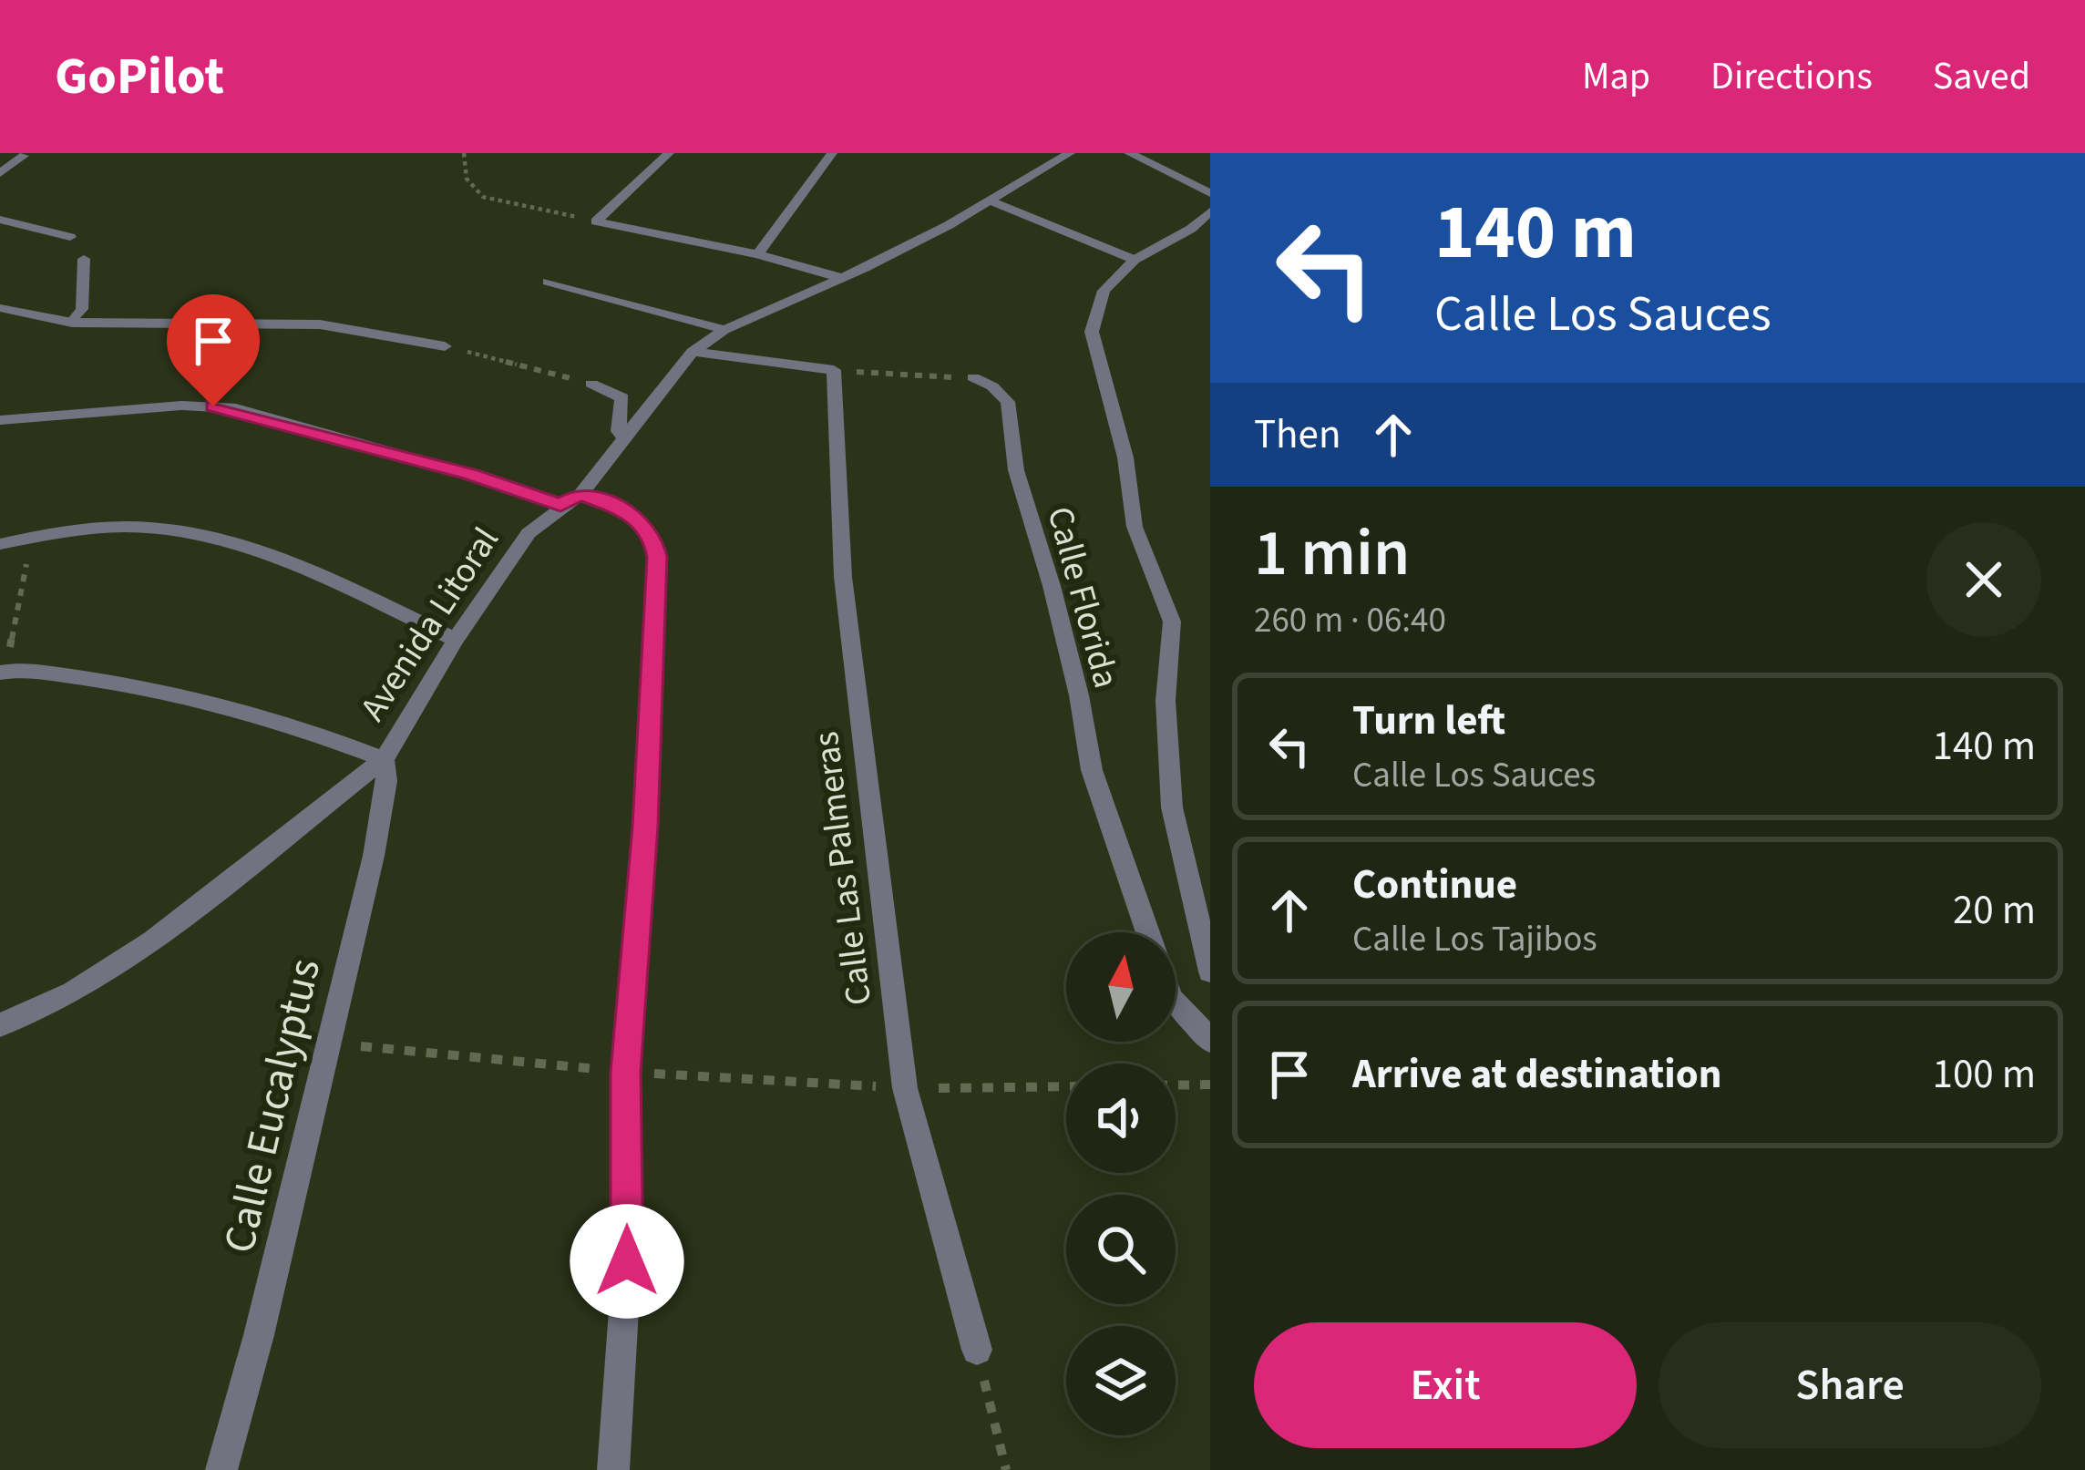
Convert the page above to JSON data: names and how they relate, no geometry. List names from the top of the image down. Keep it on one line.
{"streets":{"street":["Calle Florida","Avenida Litoral","Calle Las Palmeras","Calle Eucalyptus"]},"crossings":[["Avenida Litoral","Calle Eucalyptus"]],"north":"top","page":{"header":"GoPilot","nav":["Map","Directions","Saved"],"turn":["140 m","Calle Los Sauces"],"then":"Then","heading":["1 min","260 m · 06:40"],"list":[{"name":"Turn left","note":"Calle Los Sauces","value":"140 m"},{"name":"Continue","note":"Calle Los Tajibos","value":"20 m"},{"name":"Arrive at destination","value":"100 m"}],"buttons":["Exit","Share"]}}
